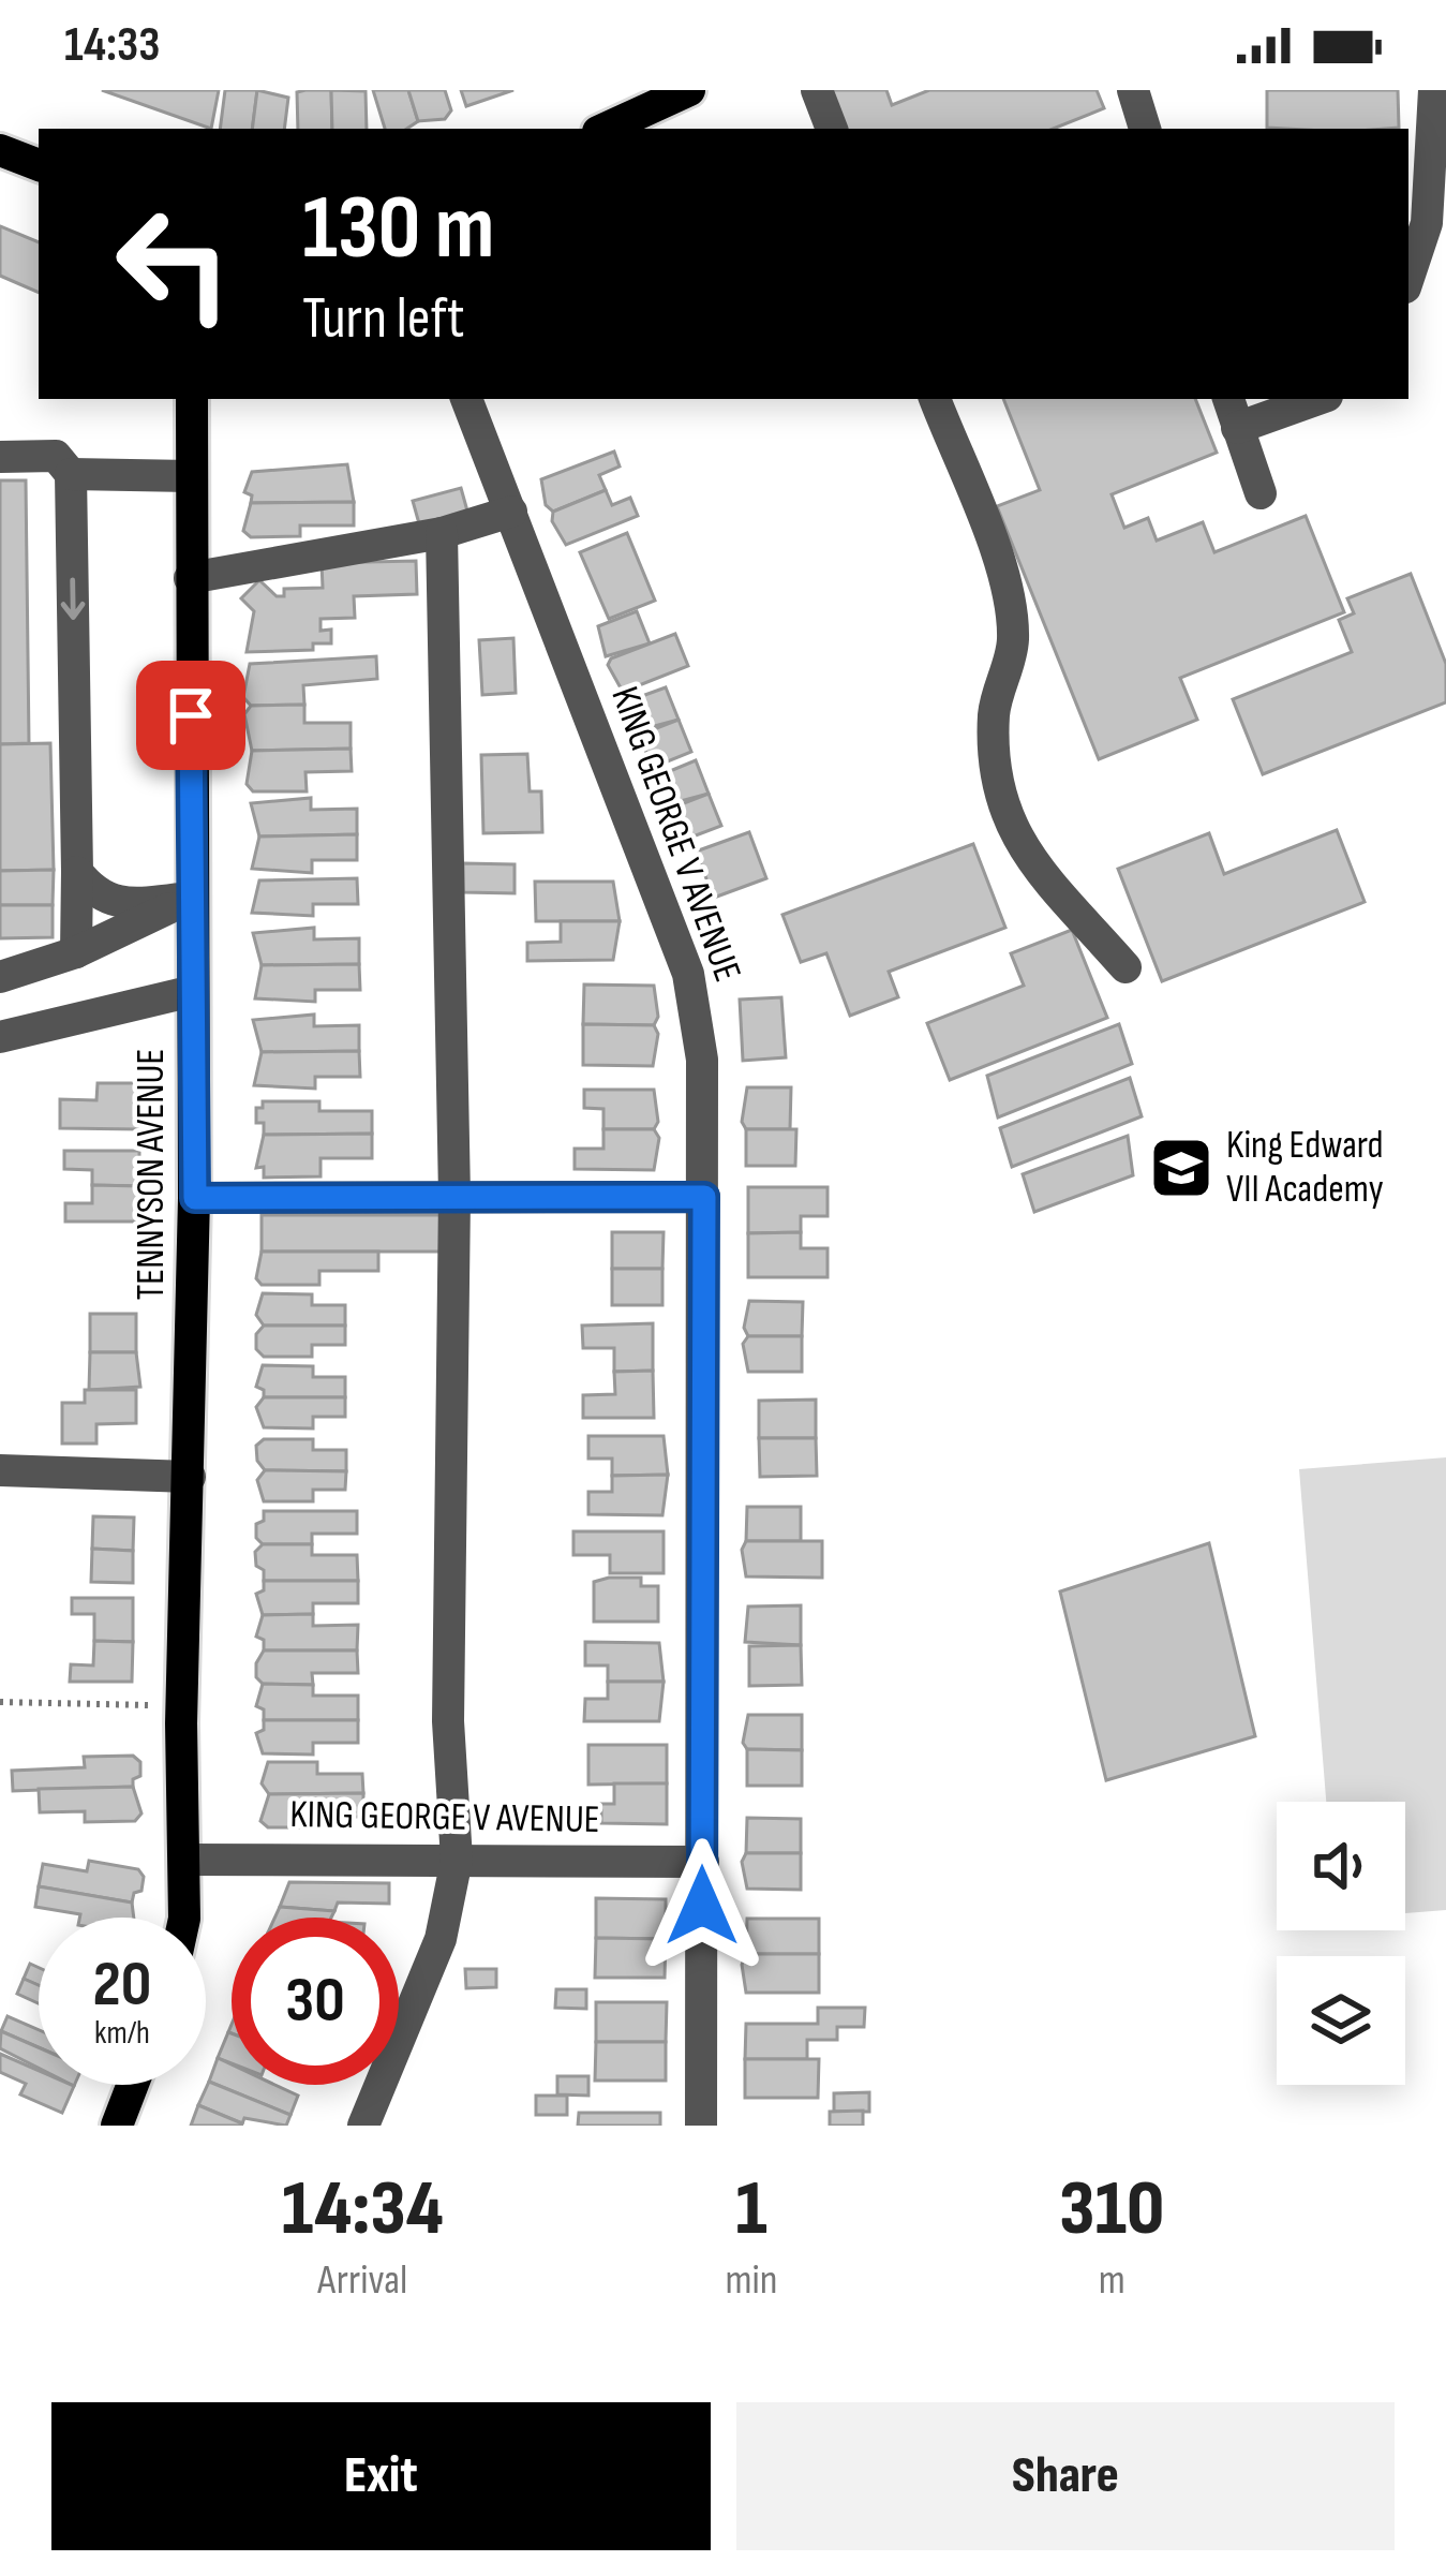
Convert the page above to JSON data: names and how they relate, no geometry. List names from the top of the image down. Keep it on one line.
{"streets":{"main road":["TENNYSON AVENUE"],"street":["KING GEORGE V AVENUE"]},"crossings":[["KING GEORGE V AVENUE","TENNYSON AVENUE"]],"places":{"school or university":["King Edward VII Academy"]},"page":{"status":"14:33","turn":["130 m","Turn left"],"speed":"20 km/h","limit":"30","eta":["14:34","Arrival","1","min","310","m"],"buttons":["Exit","Share"]}}
